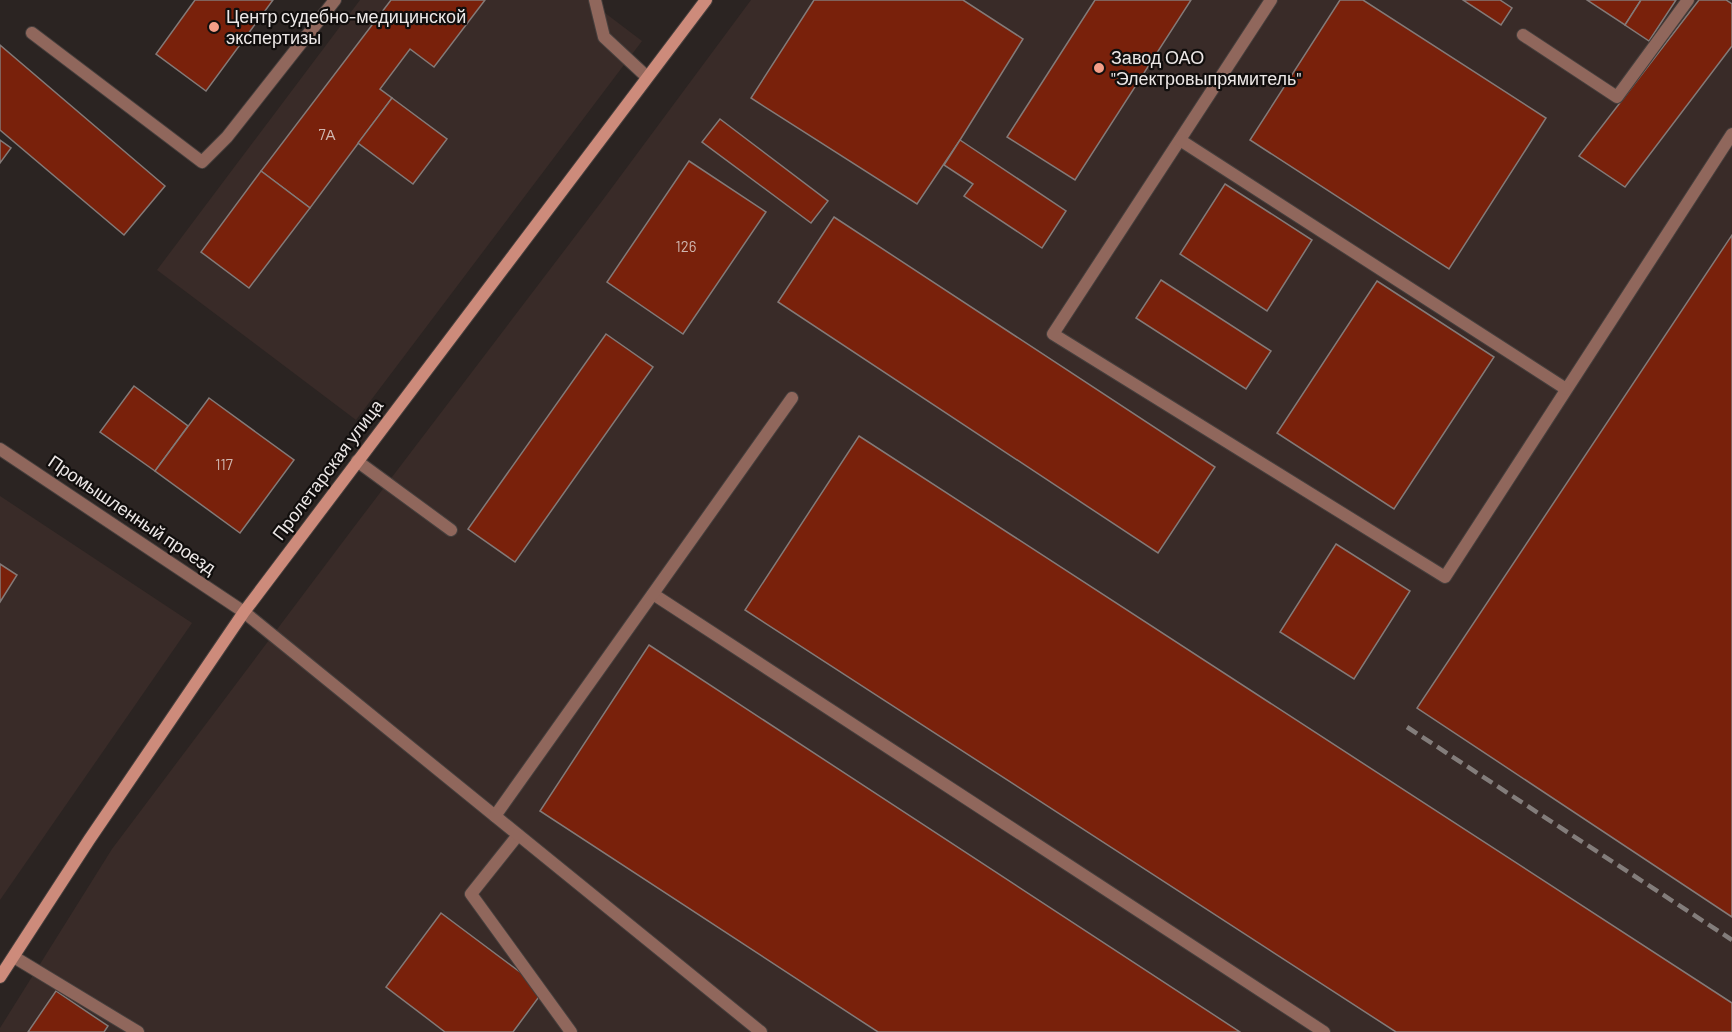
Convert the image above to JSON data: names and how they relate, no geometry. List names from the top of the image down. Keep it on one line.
{"streets":{"street":["Пролетарская улица","Промышленный проезд"]},"crossings":[["Пролетарская улица","Промышленный проезд"]],"places":["Центр судебно-медицинской экспертизы","Завод ОАО \"Электровыпрямитель\""],"house_numbers":["7А","126","117"]}
